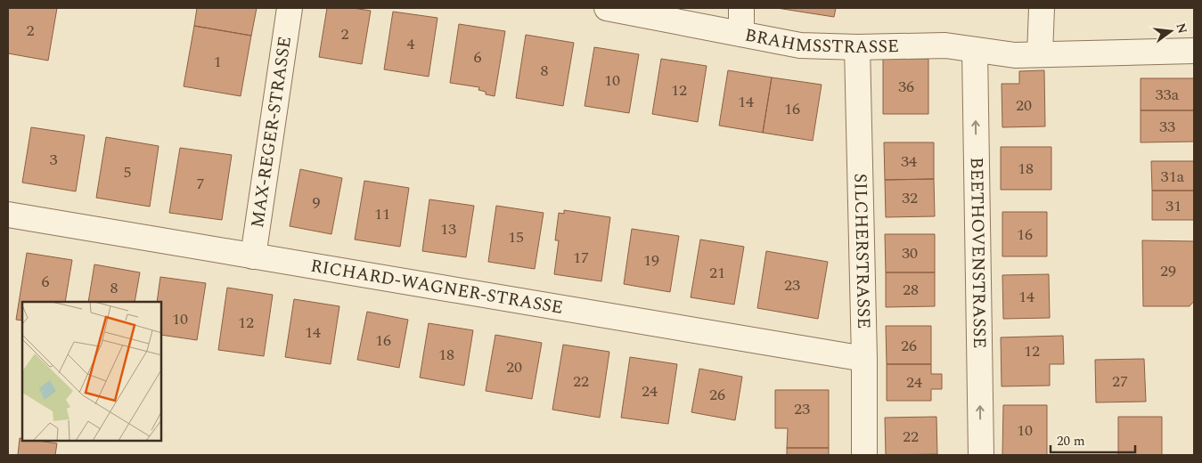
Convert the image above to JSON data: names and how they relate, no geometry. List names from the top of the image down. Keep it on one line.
{"streets":{"street":["BRAHMSSTRASSE","MAX-REGER-STRASSE","SILCHERSTRASSE","BEETHOVENSTRASSE","RICHARD-WAGNER-STRASSE"]},"crossings":[["BRAHMSSTRASSE","SILCHERSTRASSE"],["BRAHMSSTRASSE","BEETHOVENSTRASSE"],["MAX-REGER-STRASSE","RICHARD-WAGNER-STRASSE"],["SILCHERSTRASSE","RICHARD-WAGNER-STRASSE"]],"one_way":["BEETHOVENSTRASSE"],"house_numbers":["2","2","4","6","1","8","10","36","12","33a","14","20","16","33","3","34","18","5","31a","7","32","9","31","11","13","16","15","30","17","19","29","21","6","23","8","28","14","10","12","14","16","26","12","18","20","22","27","24","24","26","23","10","22"],"scale_bar":"20 m","north":"right"}
